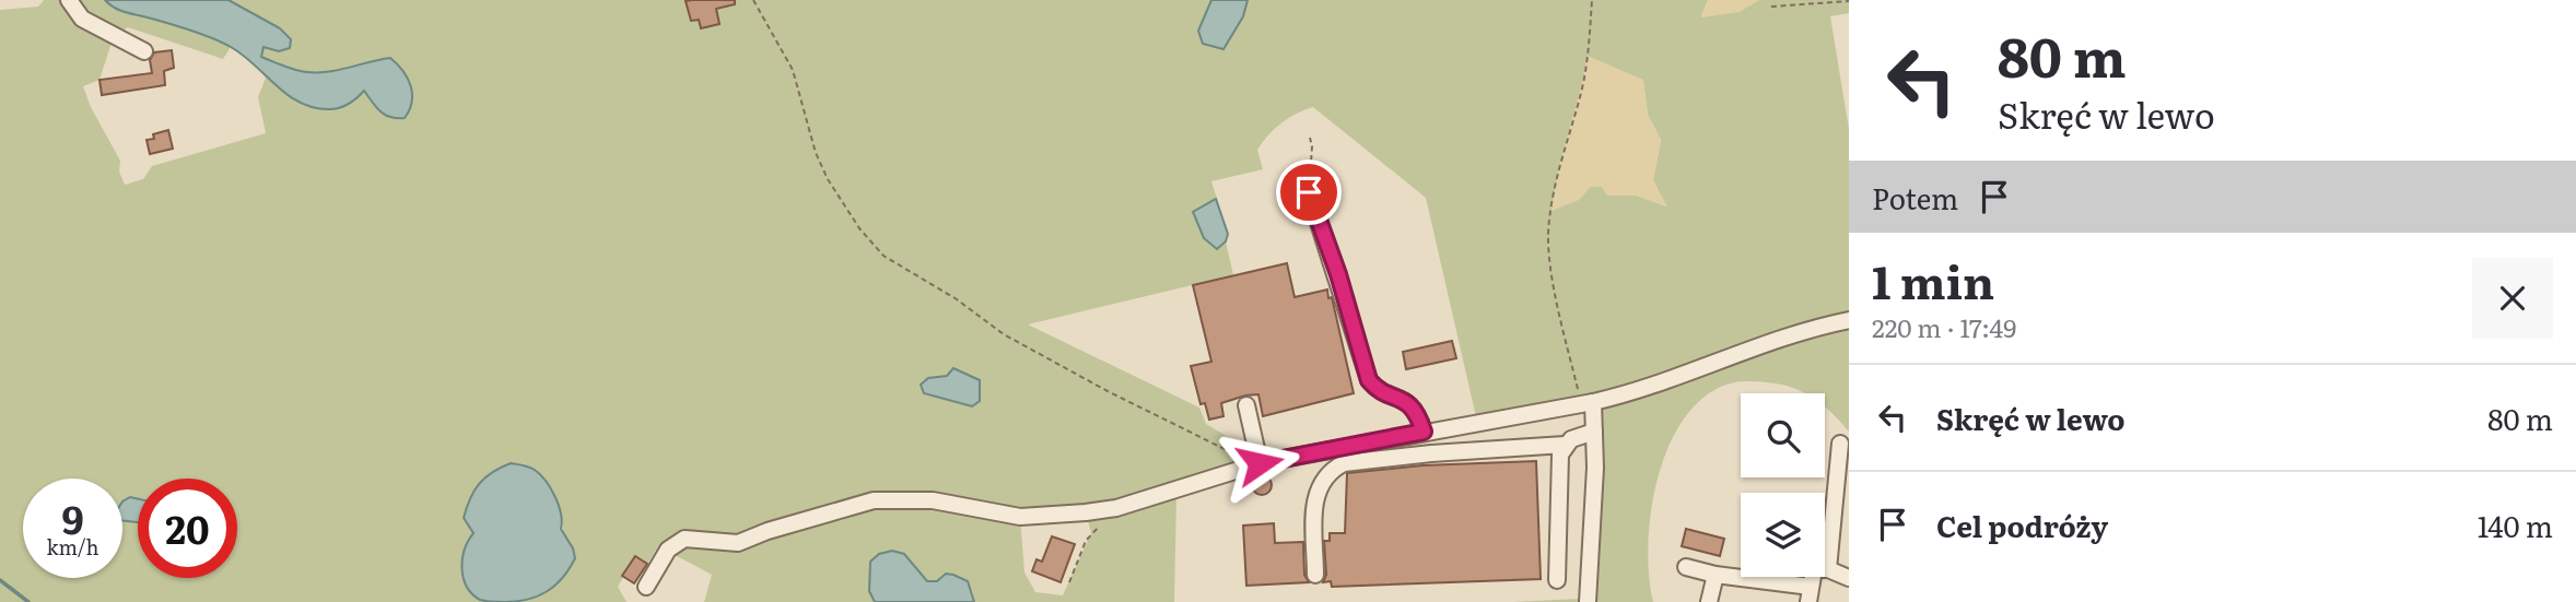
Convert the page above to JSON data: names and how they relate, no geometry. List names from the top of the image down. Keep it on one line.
{"page":{"turn":["80 m","Skręć w lewo"],"then":"Potem","heading":["1 min","220 m · 17:49"],"list":[{"name":"Skręć w lewo","value":"80 m"},{"name":"Cel podróży","value":"140 m"}],"speed":"9 km/h","limit":"20"}}
